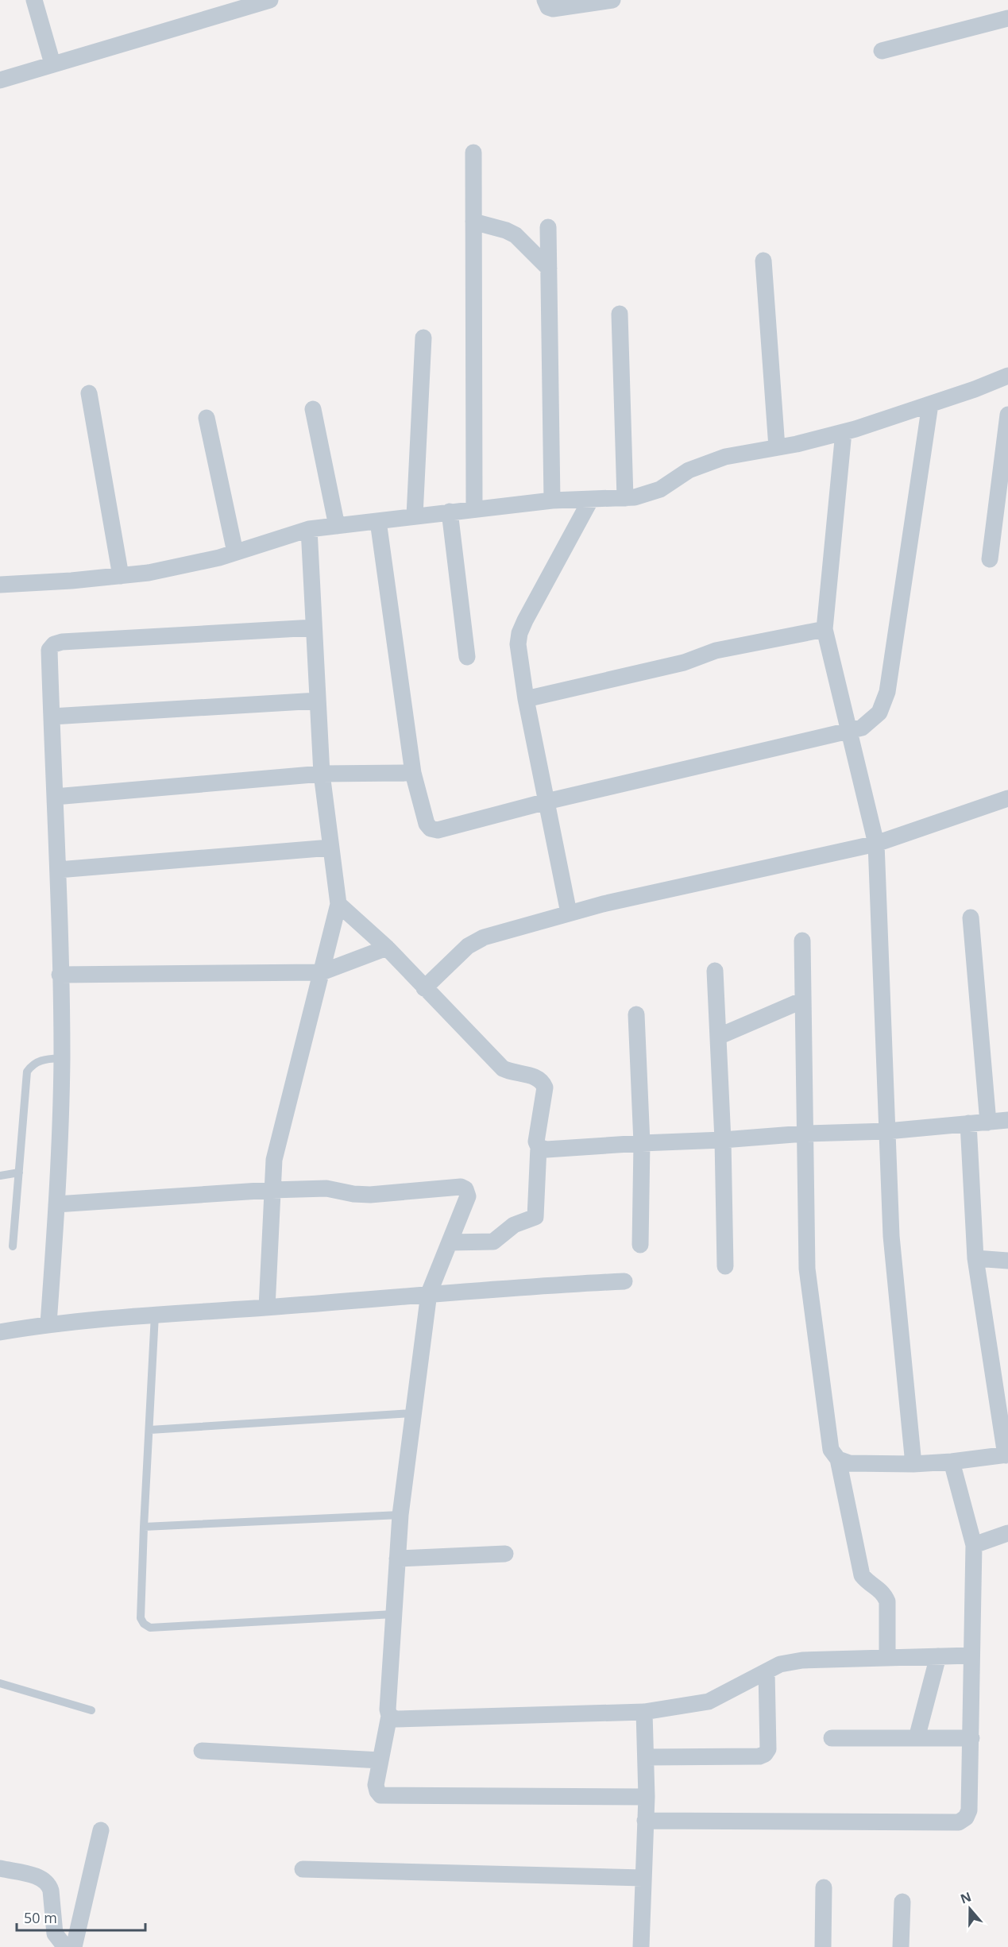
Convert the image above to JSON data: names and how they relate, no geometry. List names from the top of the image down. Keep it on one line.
{"scale_bar":"50 m","north":"top"}
